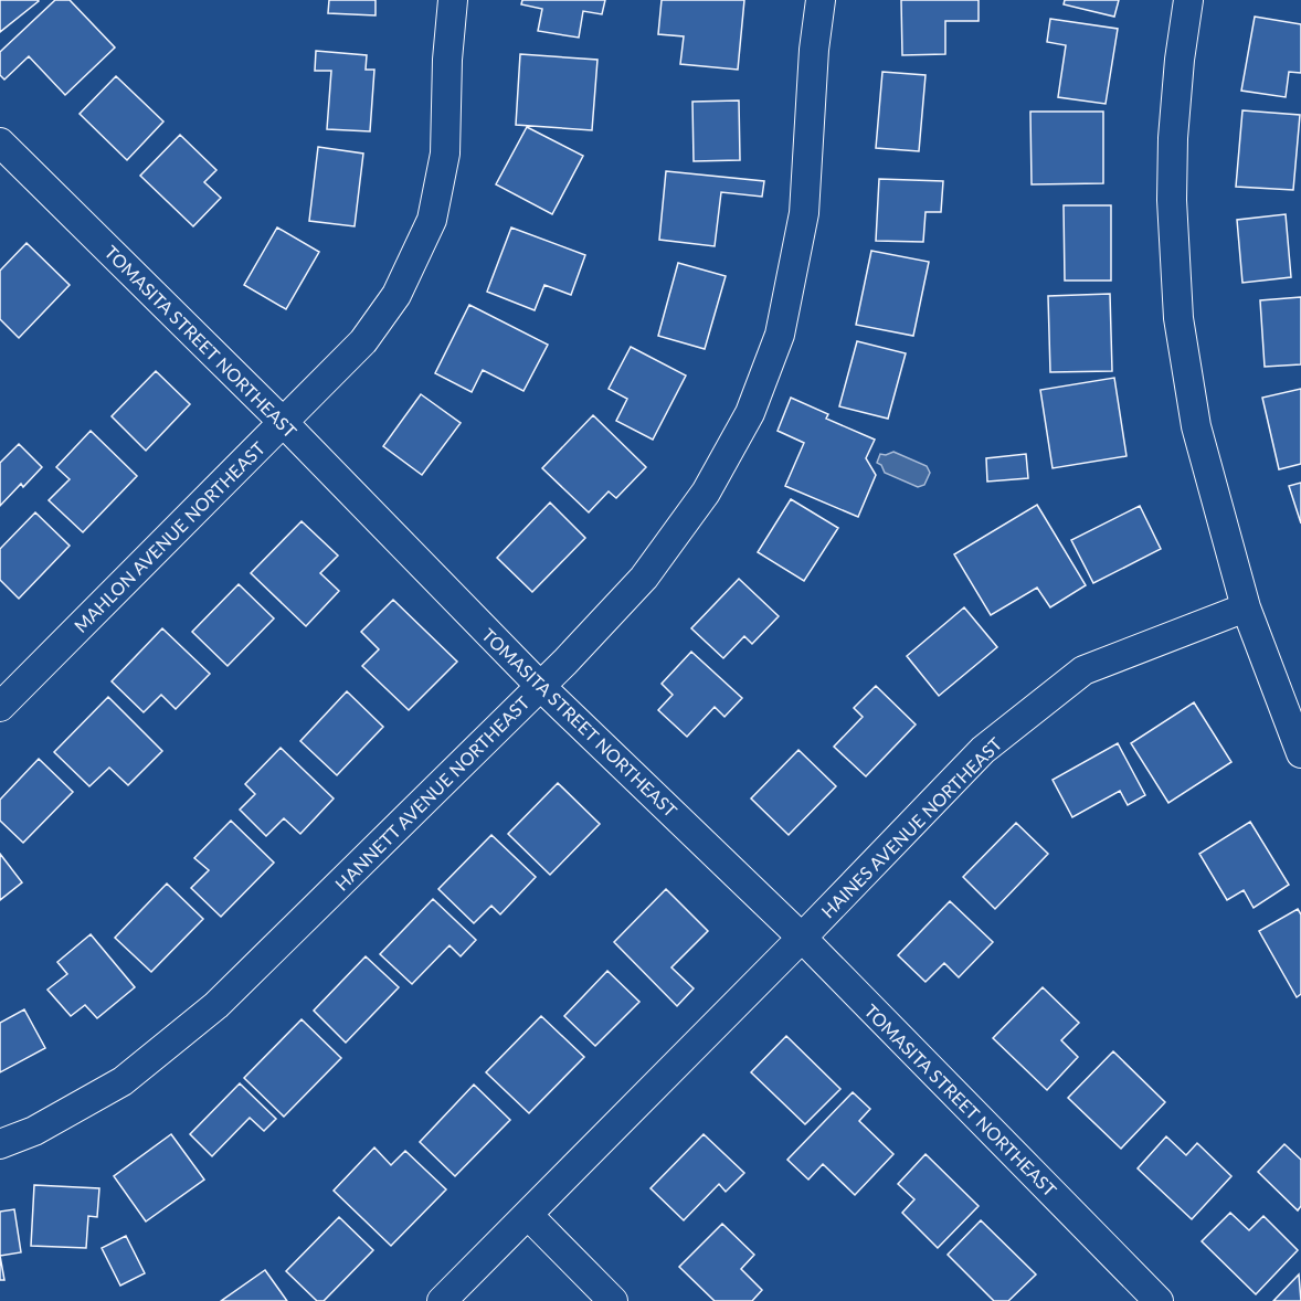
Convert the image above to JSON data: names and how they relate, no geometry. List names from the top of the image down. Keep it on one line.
{"streets":{"street":["TOMASITA STREET NORTHEAST","MAHLON AVENUE NORTHEAST","HANNETT AVENUE NORTHEAST","HAINES AVENUE NORTHEAST"]},"crossings":[["TOMASITA STREET NORTHEAST","MAHLON AVENUE NORTHEAST"],["TOMASITA STREET NORTHEAST","HANNETT AVENUE NORTHEAST"],["TOMASITA STREET NORTHEAST","HAINES AVENUE NORTHEAST"]]}
